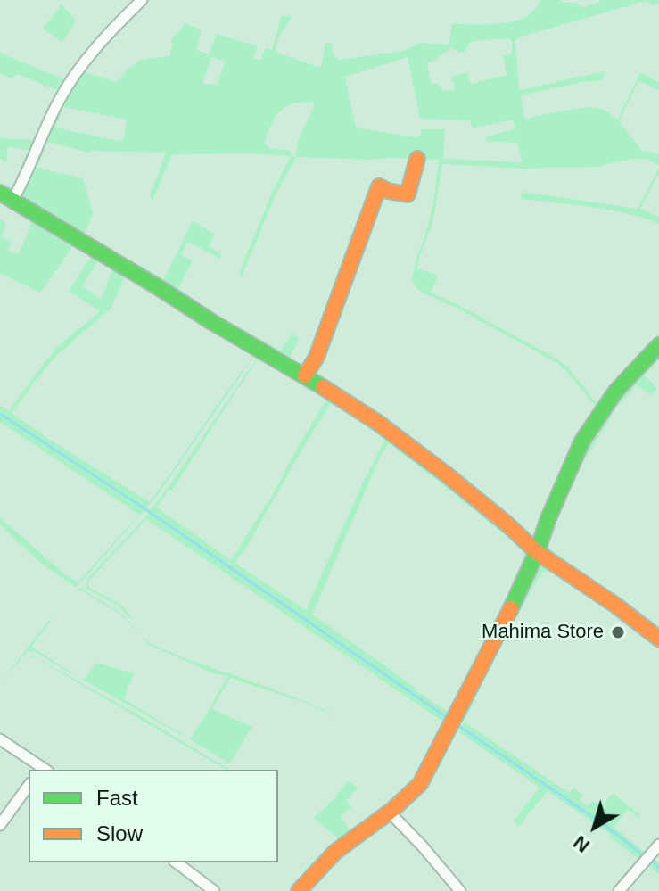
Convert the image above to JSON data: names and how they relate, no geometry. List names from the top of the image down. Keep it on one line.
{"places":["Mahima Store"],"legend":["Fast","Slow"],"north":"bottom left"}
